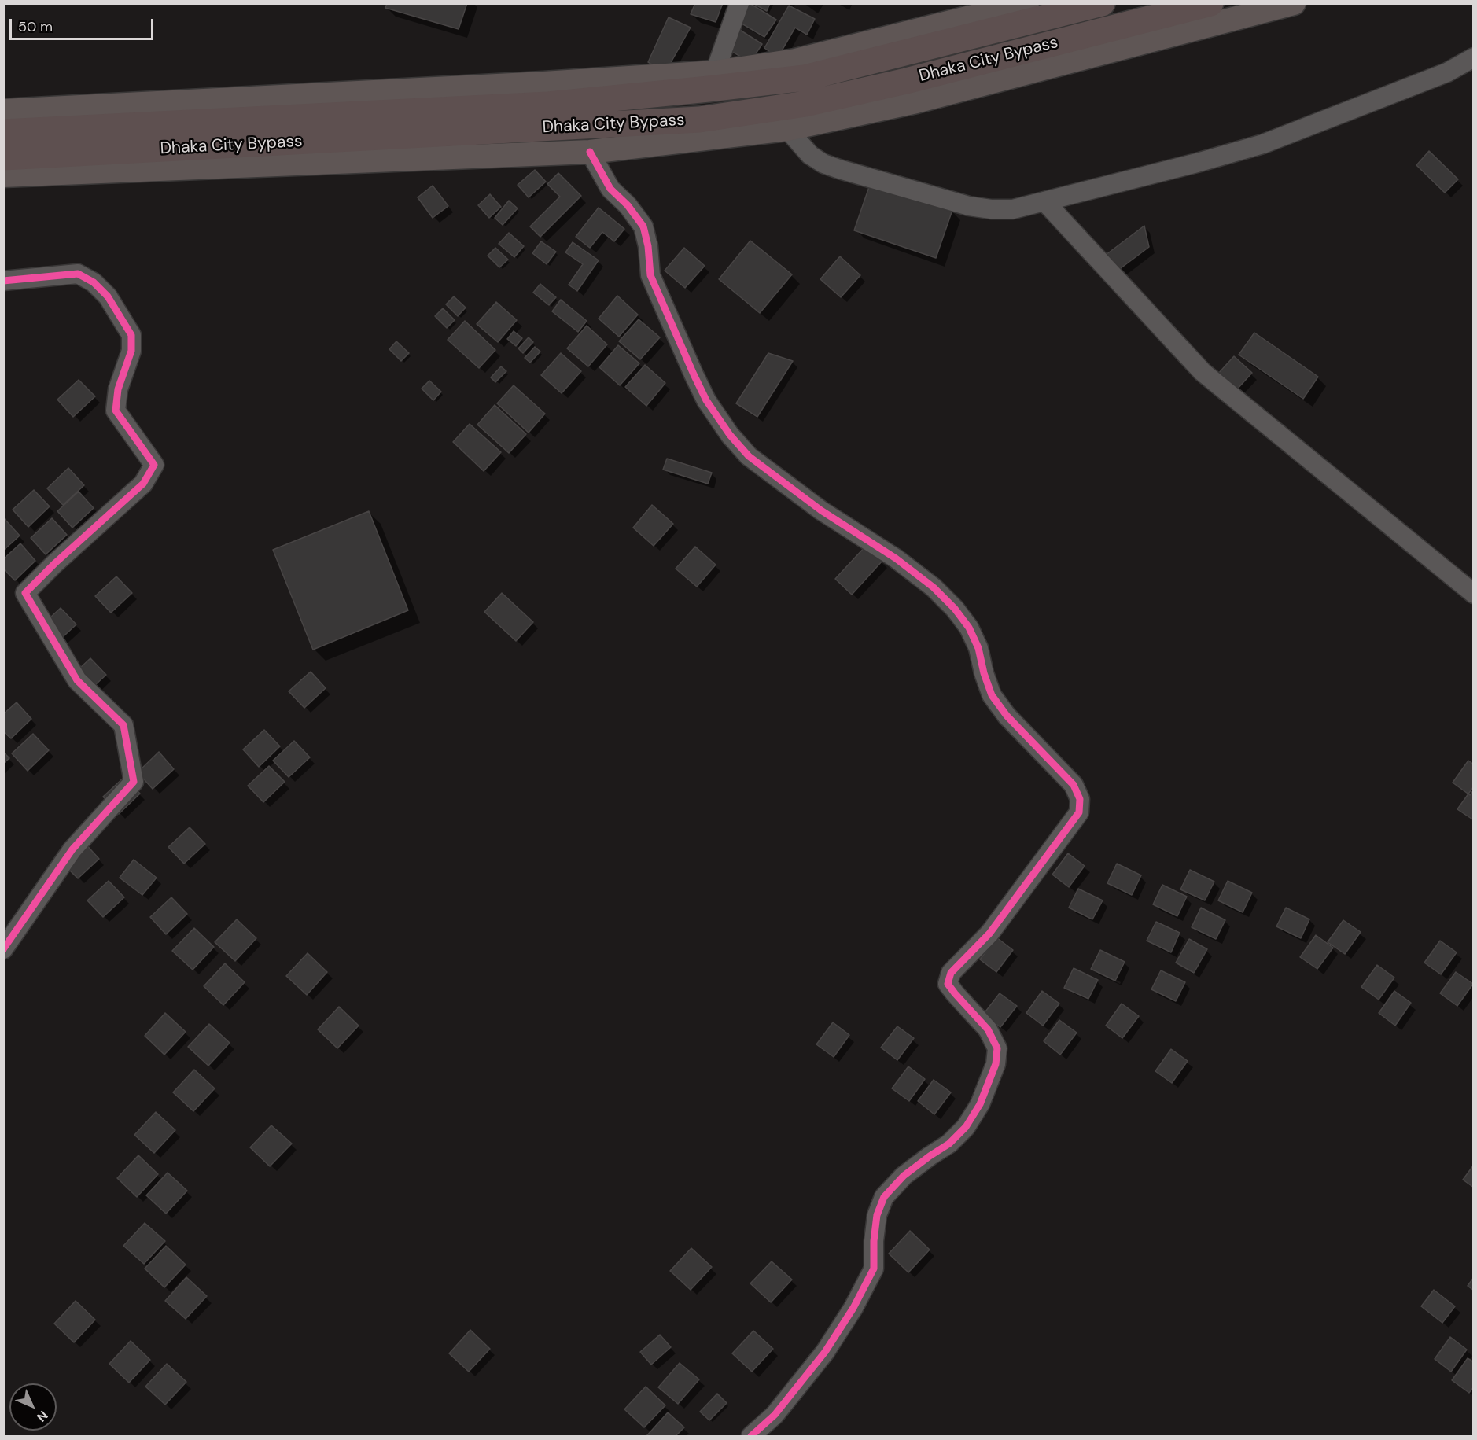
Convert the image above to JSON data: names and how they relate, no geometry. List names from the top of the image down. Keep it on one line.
{"streets":{"highway":["Dhaka City Bypass"]},"scale_bar":"50 m","north":"bottom right"}
